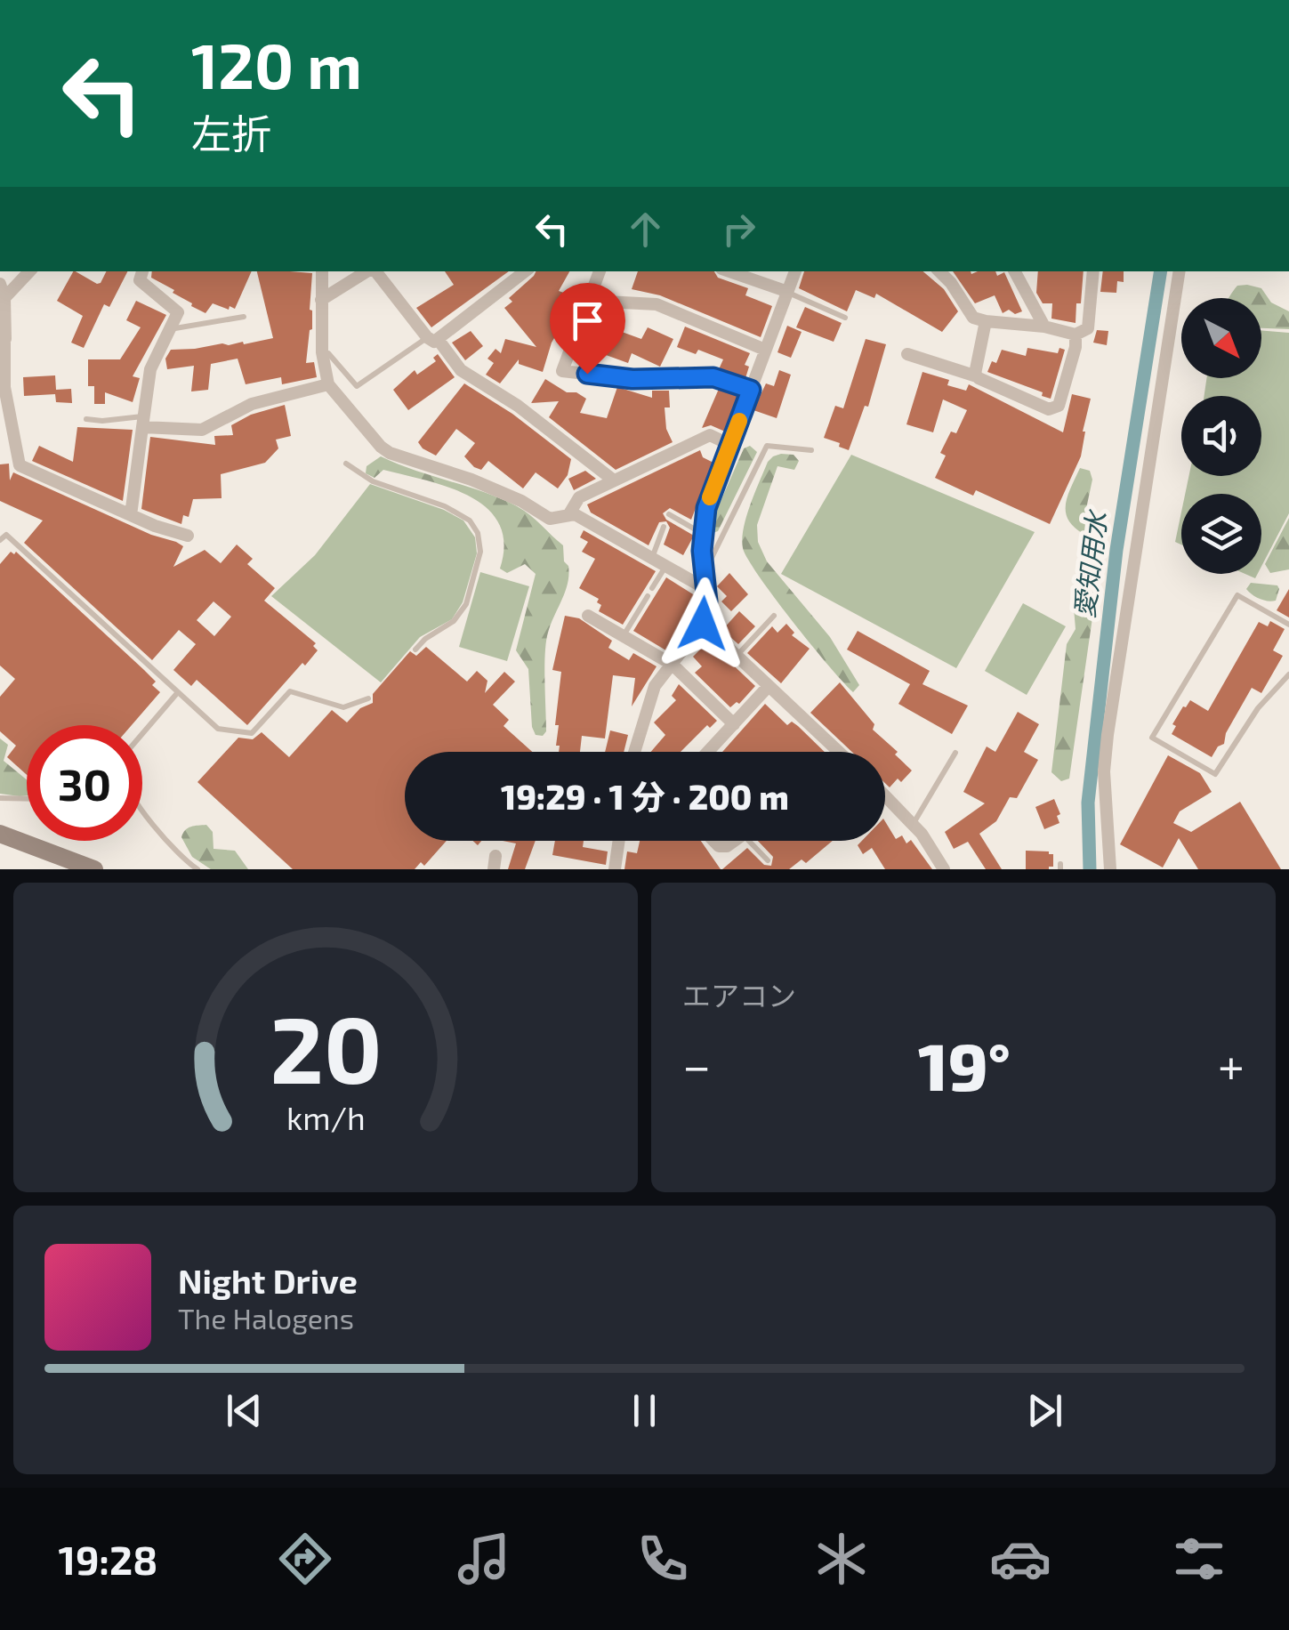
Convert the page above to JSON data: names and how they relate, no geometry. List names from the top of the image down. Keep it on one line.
{"water":["愛知用水"],"north":"bottom right","page":{"turn":["120 m","左折"],"limit":"30","trip":"19:29 · 1 分 · 200 m","tile":"エアコン","heat":["−","19°","+"],"song":["Night Drive","The Halogens"],"tabs":"19:28","gauge":["20","km/h"]}}
